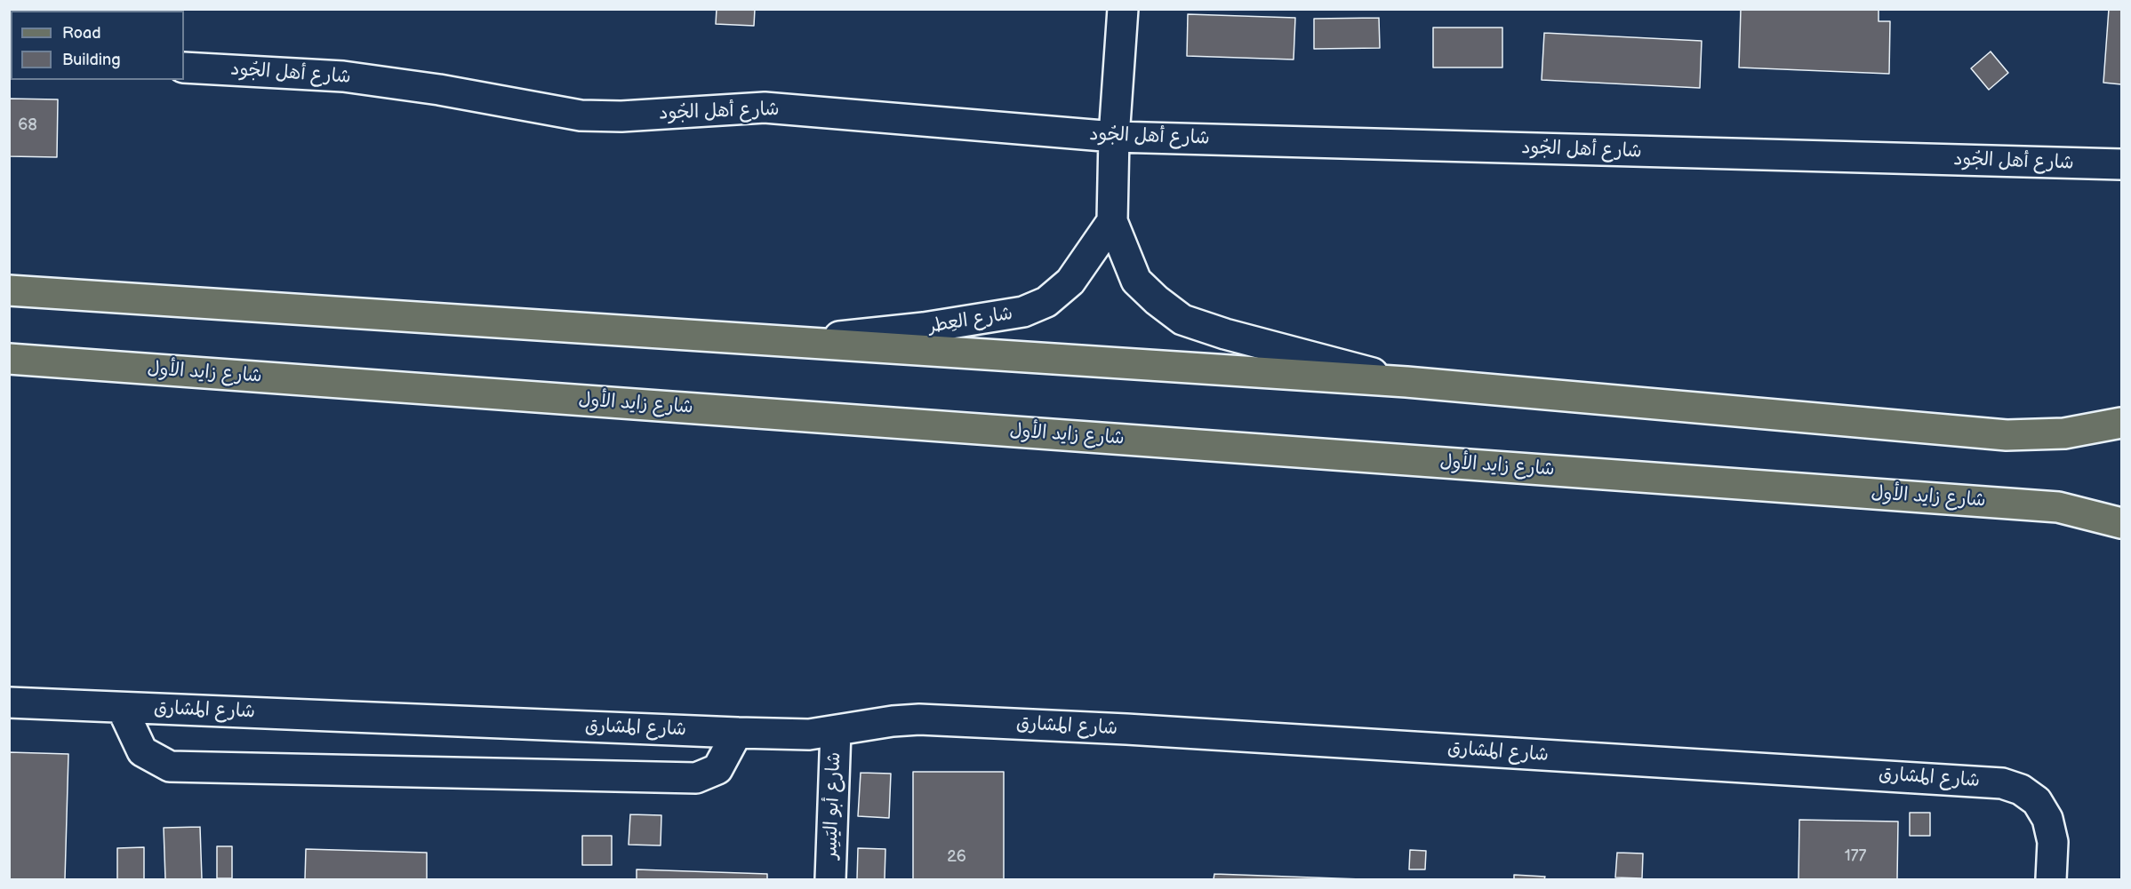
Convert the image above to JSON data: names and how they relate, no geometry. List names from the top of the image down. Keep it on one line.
{"streets":{"main road":["شارع زايد الأول"],"street":["شارع أهل الجُود","شارع العِطر","شارع المشارق","شارع أبو اليَسِر"]},"crossings":[["شارع المشارق","شارع أبو اليَسِر"]],"house_numbers":["68","177","26"],"legend":["Road","Building"]}
